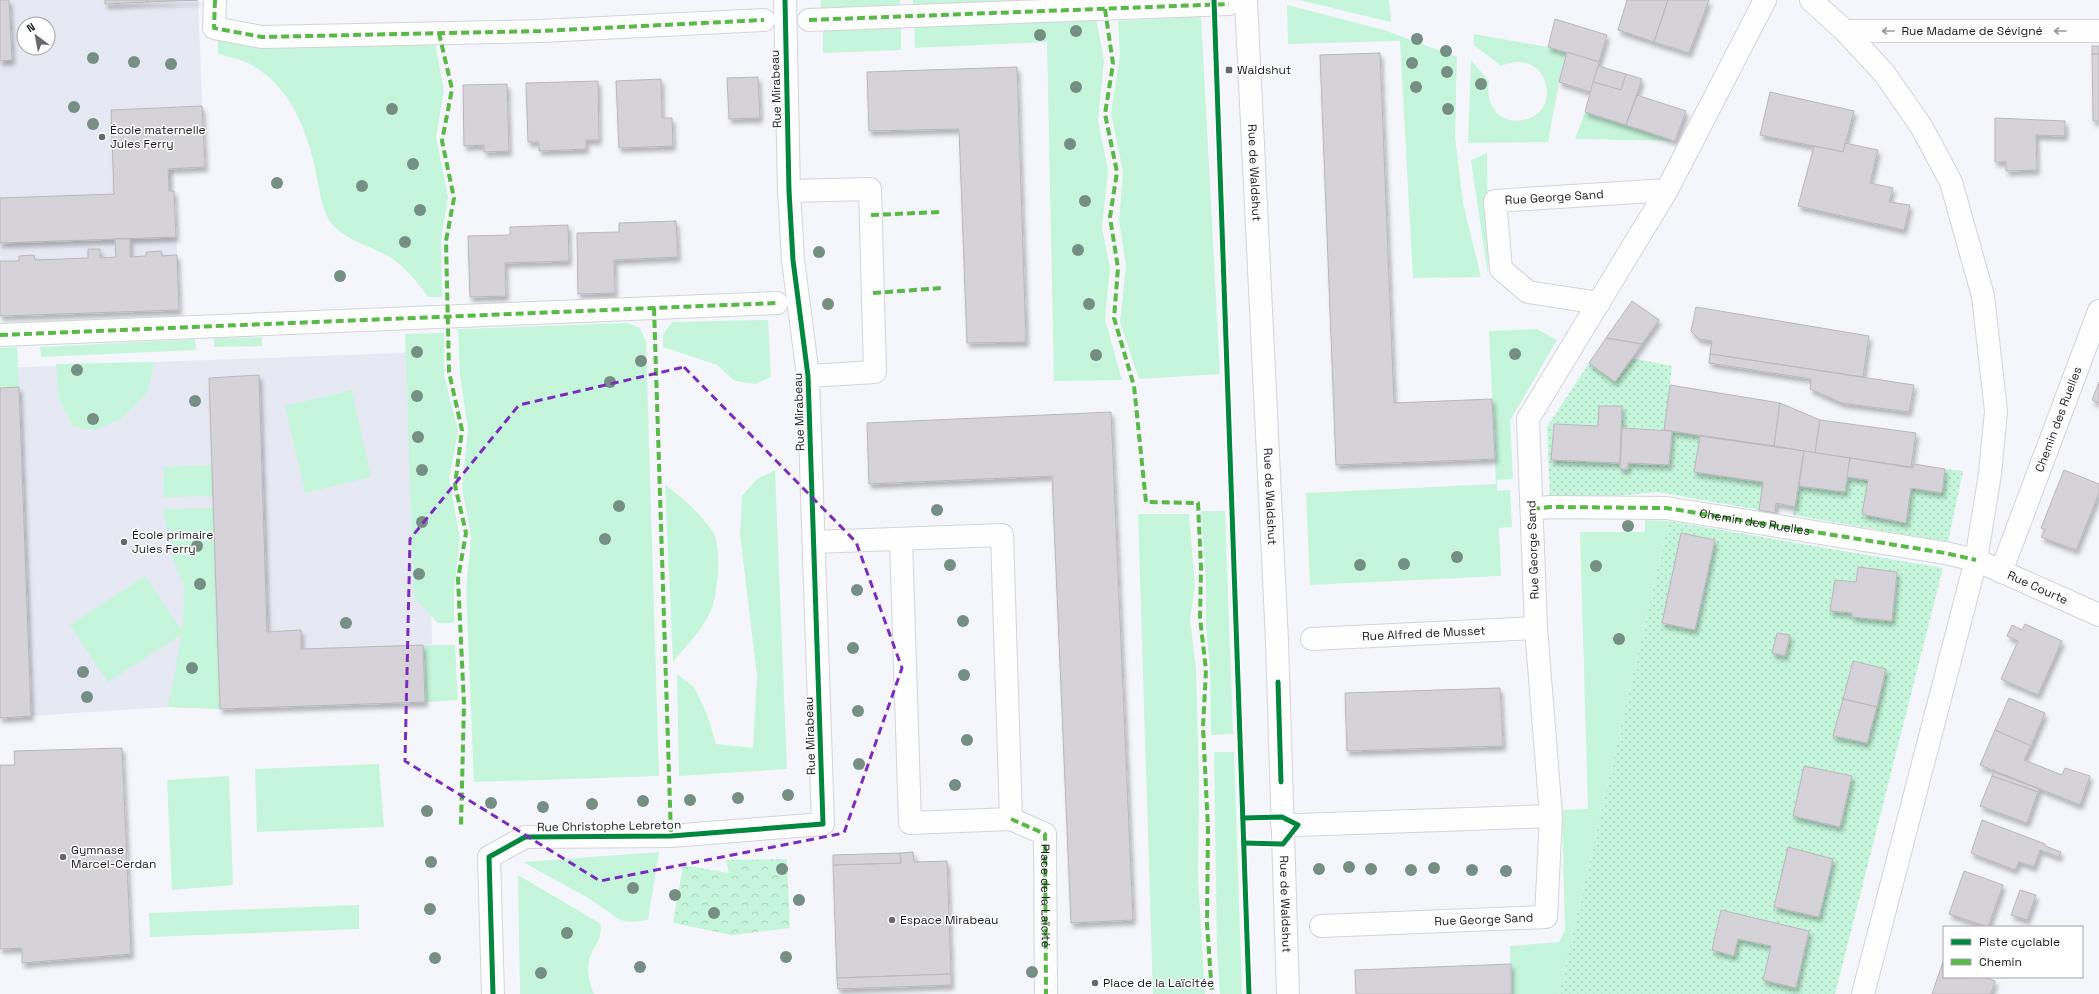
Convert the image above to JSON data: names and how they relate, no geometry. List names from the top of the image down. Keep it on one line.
{"streets":{"street":["Rue Madame de Sévigné","Rue Mirabeau","Rue de Waldshut","Rue George Sand","Chemin des Ruelles","Rue Courte","Rue Alfred de Musset","Rue Christophe Lebreton","Place de la Laïcité"]},"crossings":[["Rue Mirabeau","Rue Christophe Lebreton"],["Rue George Sand","Chemin des Ruelles"],["Rue George Sand","Rue Alfred de Musset"],["Chemin des Ruelles","Rue Courte"]],"one_way":["Rue Madame de Sévigné"],"places":{"transit":["Waldshut"],"other":["École maternelle Jules Ferry","École primaire Jules Ferry","Gymnase Marcel-Cerdan","Espace Mirabeau","Place de la Laïcitée"]},"legend":["Piste cyclable","Chemin"],"north":"top left"}
